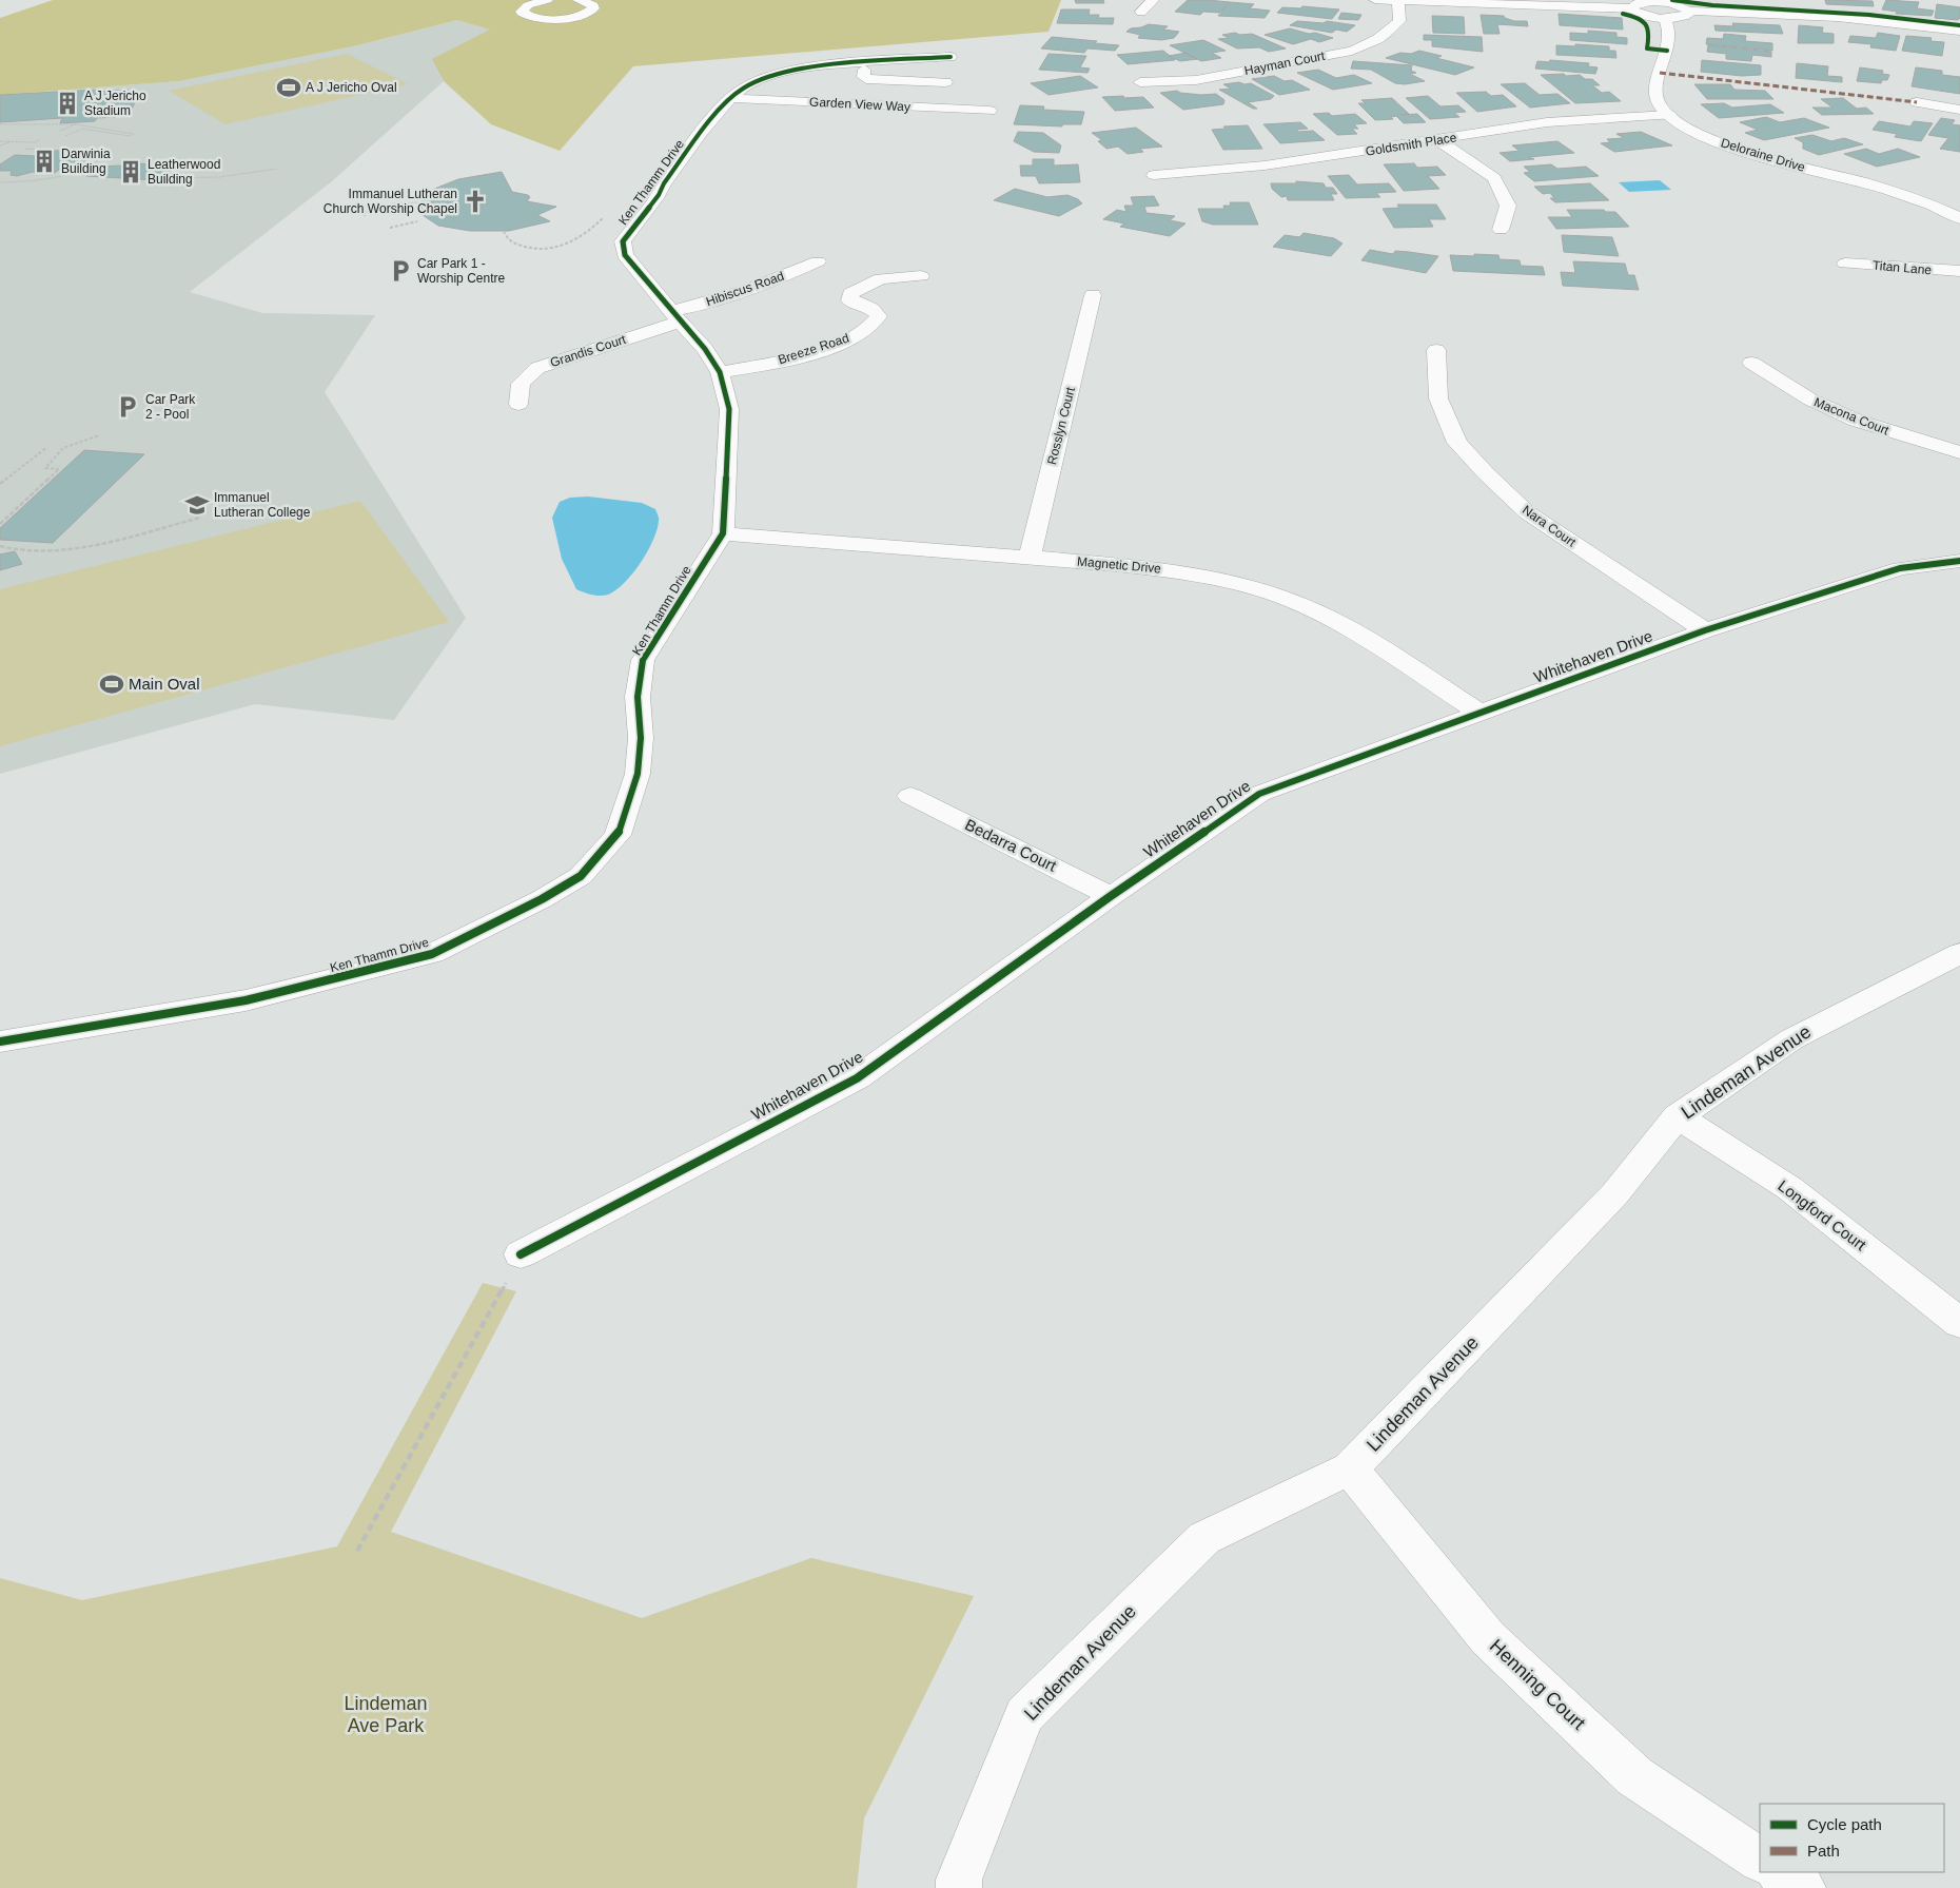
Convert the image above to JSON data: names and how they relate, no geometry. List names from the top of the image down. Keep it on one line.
{"streets":{"street":["Hayman Court","Garden View Way","Goldsmith Place","Deloraine Drive","Ken Thamm Drive","Titan Lane","Hibiscus Road","Breeze Road","Grandis Court","Macona Court","Rosslyn Court","Nara Court","Magnetic Drive","Whitehaven Drive","Bedarra Court","Lindeman Avenue","Longford Court","Henning Court"]},"crossings":[["Garden View Way","Ken Thamm Drive"],["Goldsmith Place","Deloraine Drive"],["Ken Thamm Drive","Hibiscus Road"],["Ken Thamm Drive","Breeze Road"],["Ken Thamm Drive","Grandis Court"],["Ken Thamm Drive","Magnetic Drive"],["Hibiscus Road","Grandis Court"],["Rosslyn Court","Magnetic Drive"],["Nara Court","Whitehaven Drive"],["Magnetic Drive","Whitehaven Drive"],["Whitehaven Drive","Bedarra Court"],["Lindeman Avenue","Longford Court"],["Lindeman Avenue","Henning Court"]],"parks":["Lindeman Ave Park"],"places":{"sports":["A J Jericho Oval","Main Oval"],"building":["A J Jericho Stadium","Darwinia Building","Leatherwood Building"],"church":["Immanuel Lutheran Church Worship Chapel"],"parking":["Car Park 1 - Worship Centre","Car Park 2 - Pool"],"school or university":["Immanuel Lutheran College"]},"legend":["Cycle path","Path"]}
